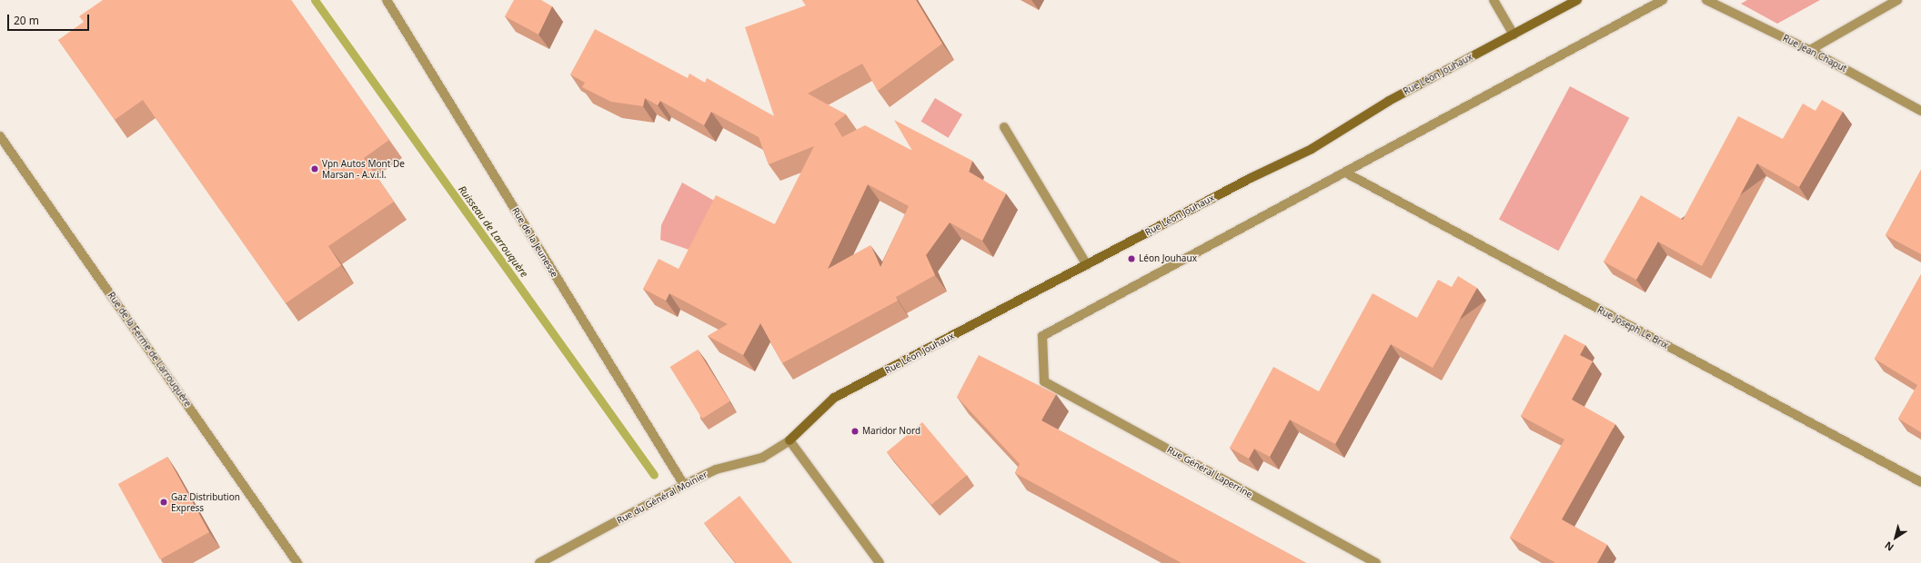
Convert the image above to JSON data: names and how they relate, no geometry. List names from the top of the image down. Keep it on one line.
{"streets":{"street":["Rue Jean Chaput","Rue Léon Jouhaux","Rue de la Jeunesse","Rue Joseph Le Brix","Rue de la Ferme de Larrouquère","Rue Général Laperrine","Rue du Général Moinier"]},"crossings":[["Rue Léon Jouhaux","Rue du Général Moinier"],["Rue de la Jeunesse","Rue du Général Moinier"],["Rue Joseph Le Brix","Rue Général Laperrine"]],"water":["Ruisseau de Larrouquère"],"places":["Vpn Autos Mont De Marsan - A.v.i.l.","Léon Jouhaux","Maridor Nord","Gaz Distribution Express"],"scale_bar":"20 m","north":"bottom left"}
